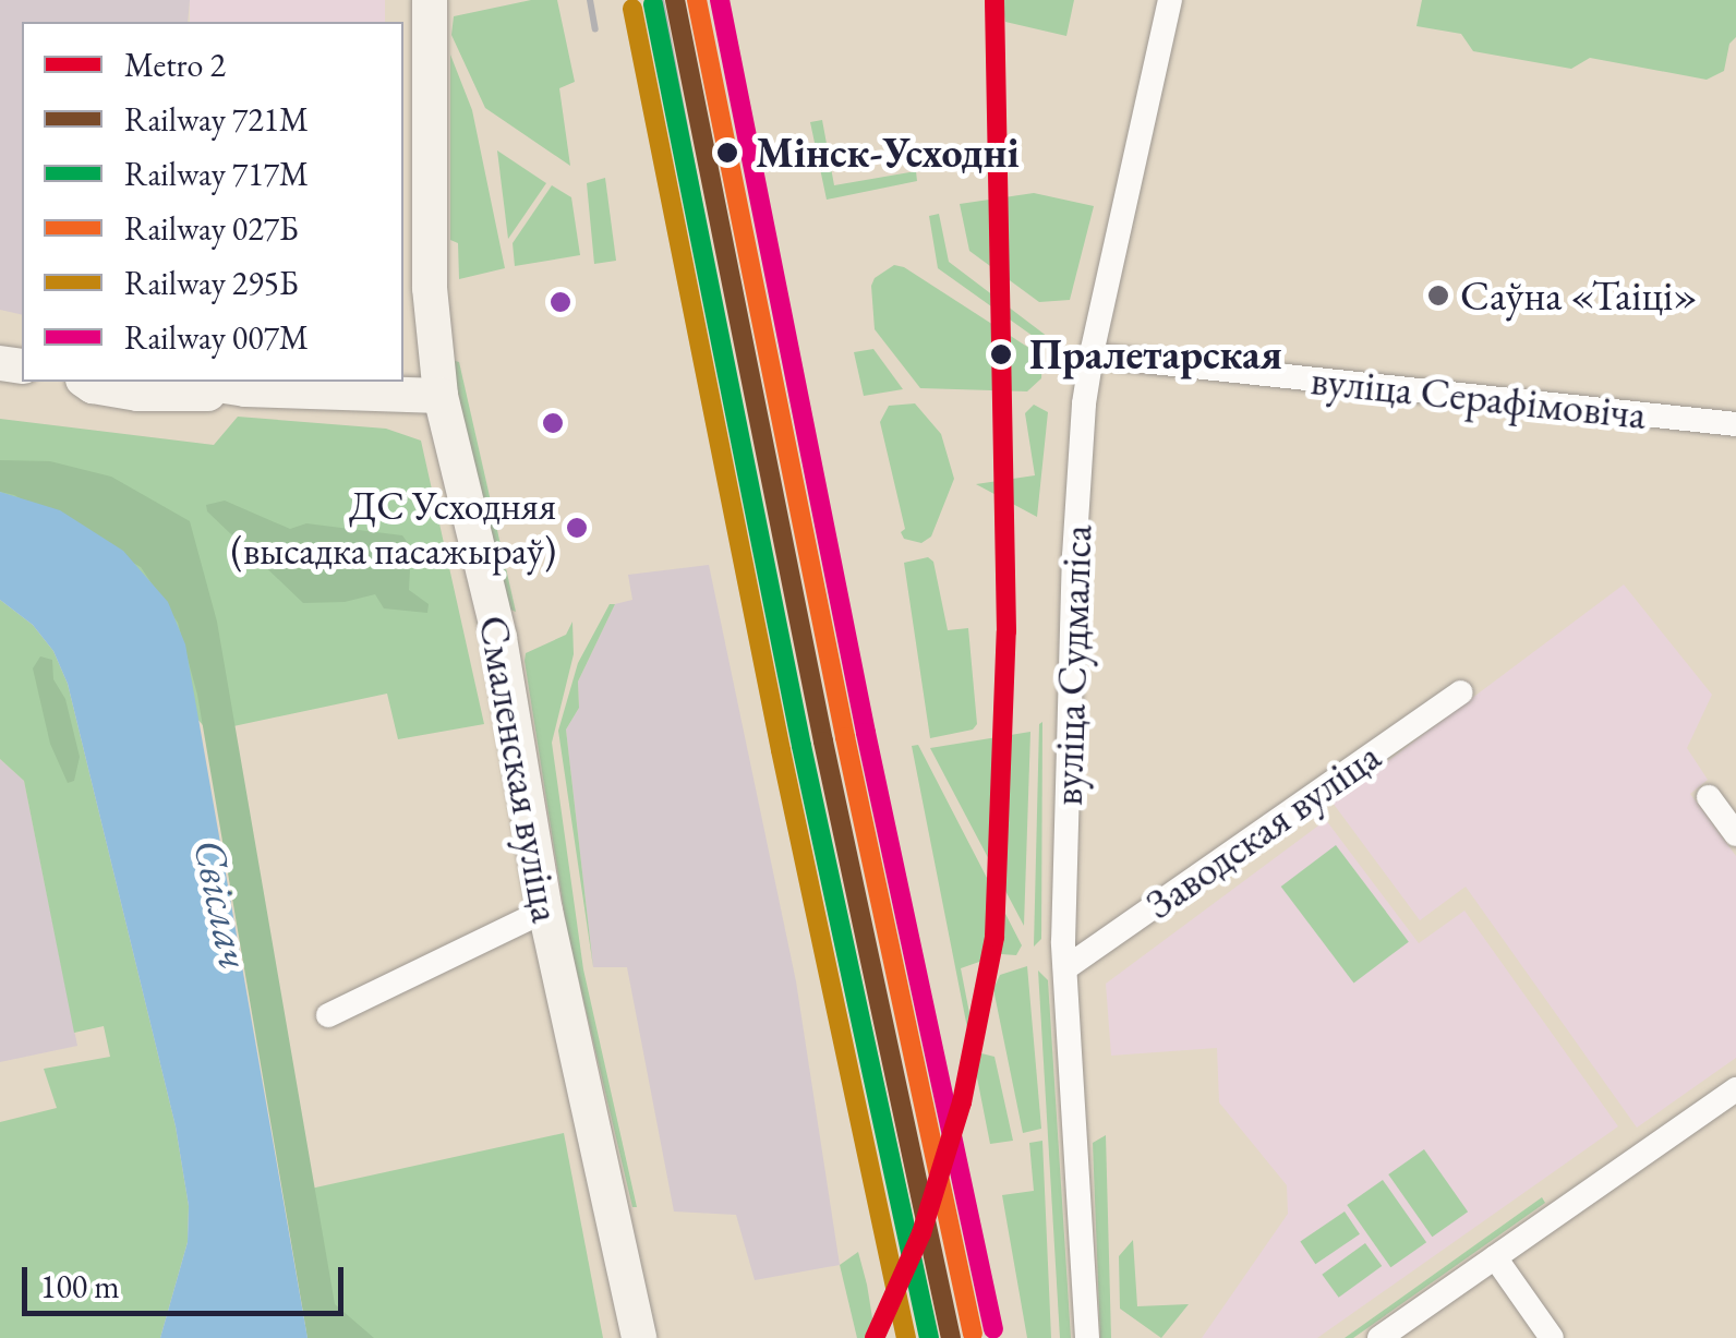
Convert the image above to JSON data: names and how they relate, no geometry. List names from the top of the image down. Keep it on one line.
{"streets":{"main road":["Смаленская вуліца"],"street":["вуліца Серафімовіча","вуліца Судмаліса","Заводская вуліца"]},"crossings":[["вуліца Серафімовіча","вуліца Судмаліса"],["вуліца Судмаліса","Заводская вуліца"]],"water":["Свіслач"],"places":["Мінск-Усходні","Саўна «Таіці»","Пралетарская","ДС Усходняя (высадка пасажыраў)"],"lines":["metro line 2","rail line 721М","rail line 027Б","rail line 007М","rail line 717М","rail line 295Б"],"legend":["Metro 2","Railway 721М","Railway 717М","Railway 027Б","Railway 295Б","Railway 007М"],"scale_bar":"100 m"}
